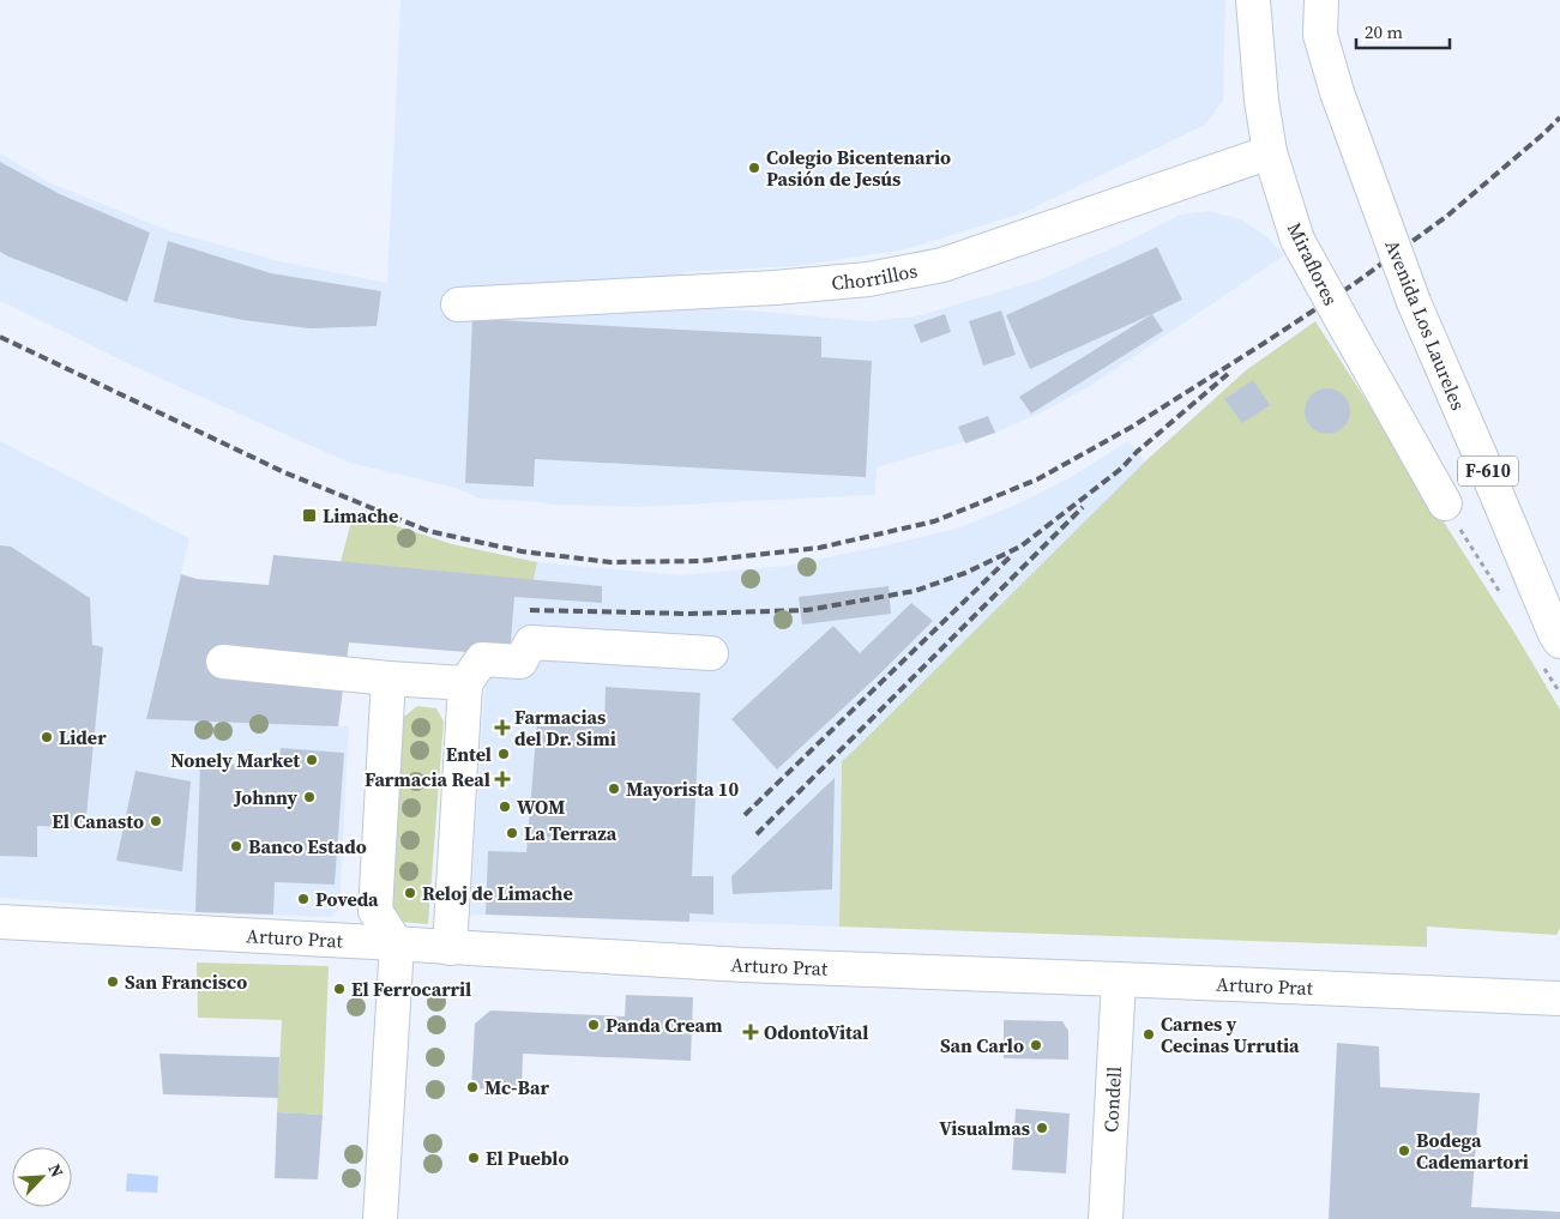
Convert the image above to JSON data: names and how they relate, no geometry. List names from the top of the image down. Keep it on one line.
{"streets":{"street":["Miraflores","Chorrillos","Avenida Los Laureles","F-610","Arturo Prat","Condell"]},"crossings":[["Miraflores","Chorrillos"],["Arturo Prat","Condell"]],"places":{"other":["Colegio Bicentenario Pasión de Jesús","Lider","Entel","Nonely Market","Mayorista 10","Johnny","WOM","El Canasto","La Terraza","Banco Estado","Reloj de Limache","Poveda","San Francisco","El Ferrocarril","Panda Cream","Carnes y Cecinas Urrutia","San Carlo","Mc-Bar","Visualmas","Bodega Cademartori","El Pueblo"],"transit":["Limache"],"health":["Farmacias del Dr. Simi","Farmacia Real","OdontoVital"]},"scale_bar":"20 m","north":"top right"}
